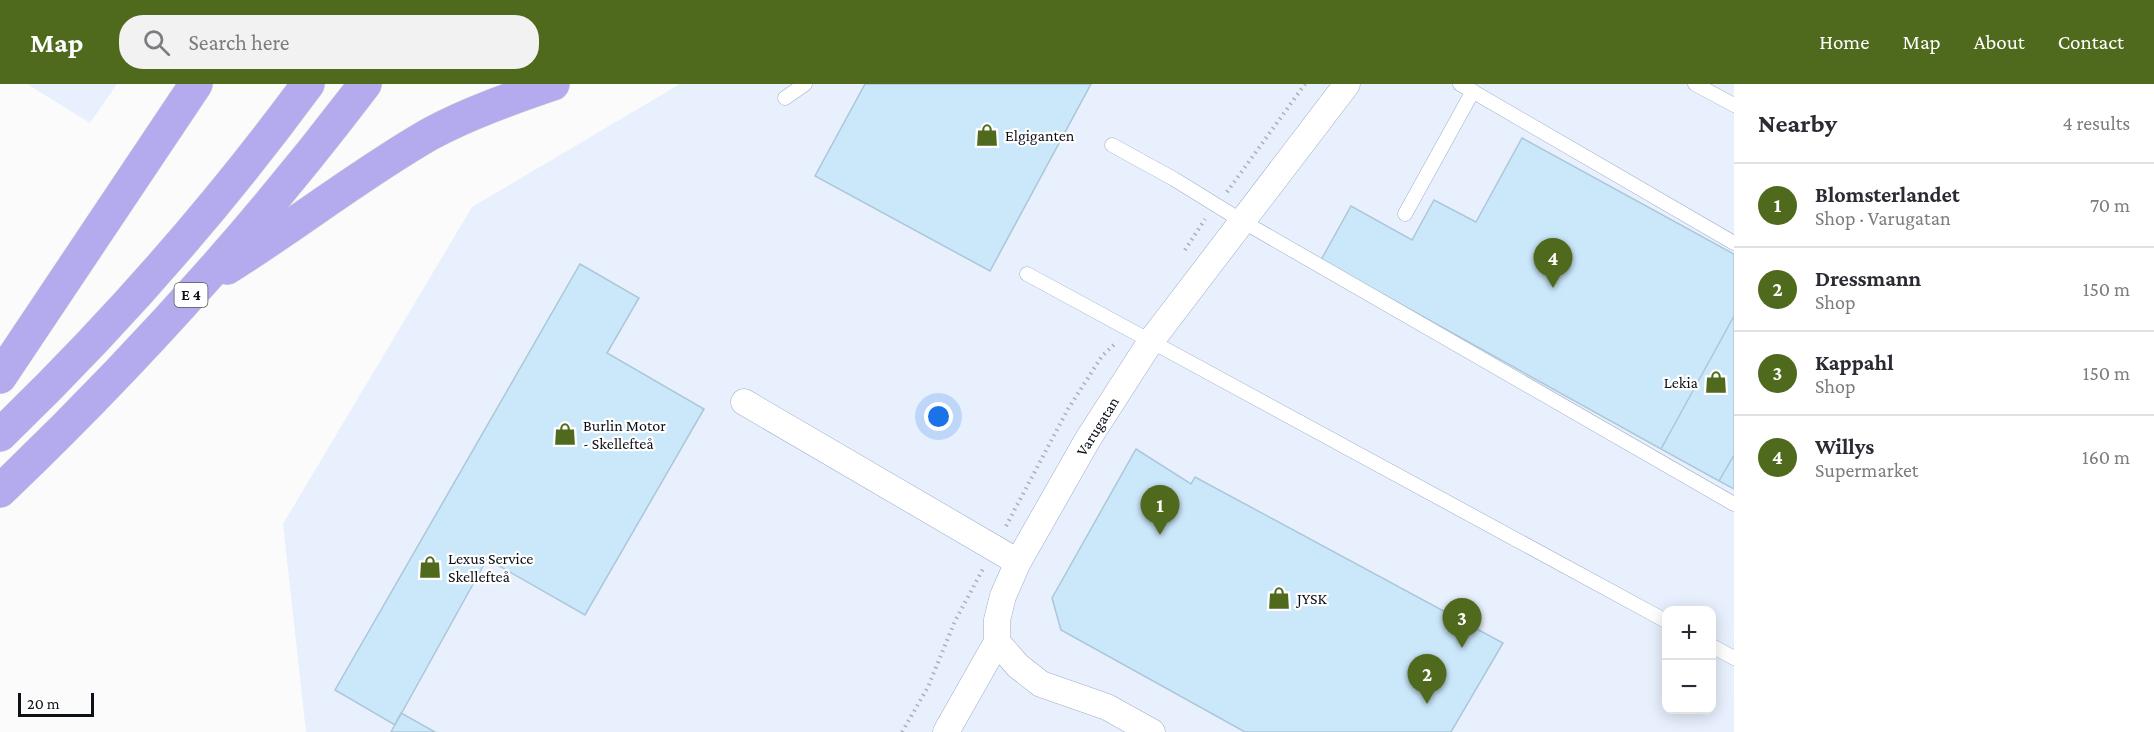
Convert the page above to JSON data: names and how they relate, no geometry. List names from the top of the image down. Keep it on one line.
{"streets":{"highway":["E 4"],"street":["Varugatan"]},"places":{"shop":["Elgiganten","Lekia","Burlin Motor - Skellefteå","Lexus Service Skellefteå","JYSK"]},"scale_bar":"20 m","page":{"header":"Map","search":"Search here","nav":["Home","Map","About","Contact"],"heading":["Nearby","4 results"],"list":[{"mark":"1","name":"Blomsterlandet","note":"Shop · Varugatan","value":"70 m"},{"mark":"2","name":"Dressmann","note":"Shop","value":"150 m"},{"mark":"3","name":"Kappahl","note":"Shop","value":"150 m"},{"mark":"4","name":"Willys","note":"Supermarket","value":"160 m"}],"pins":["4","1","3","2"],"map_buttons":["+","−"],"scale":"20 m"}}
